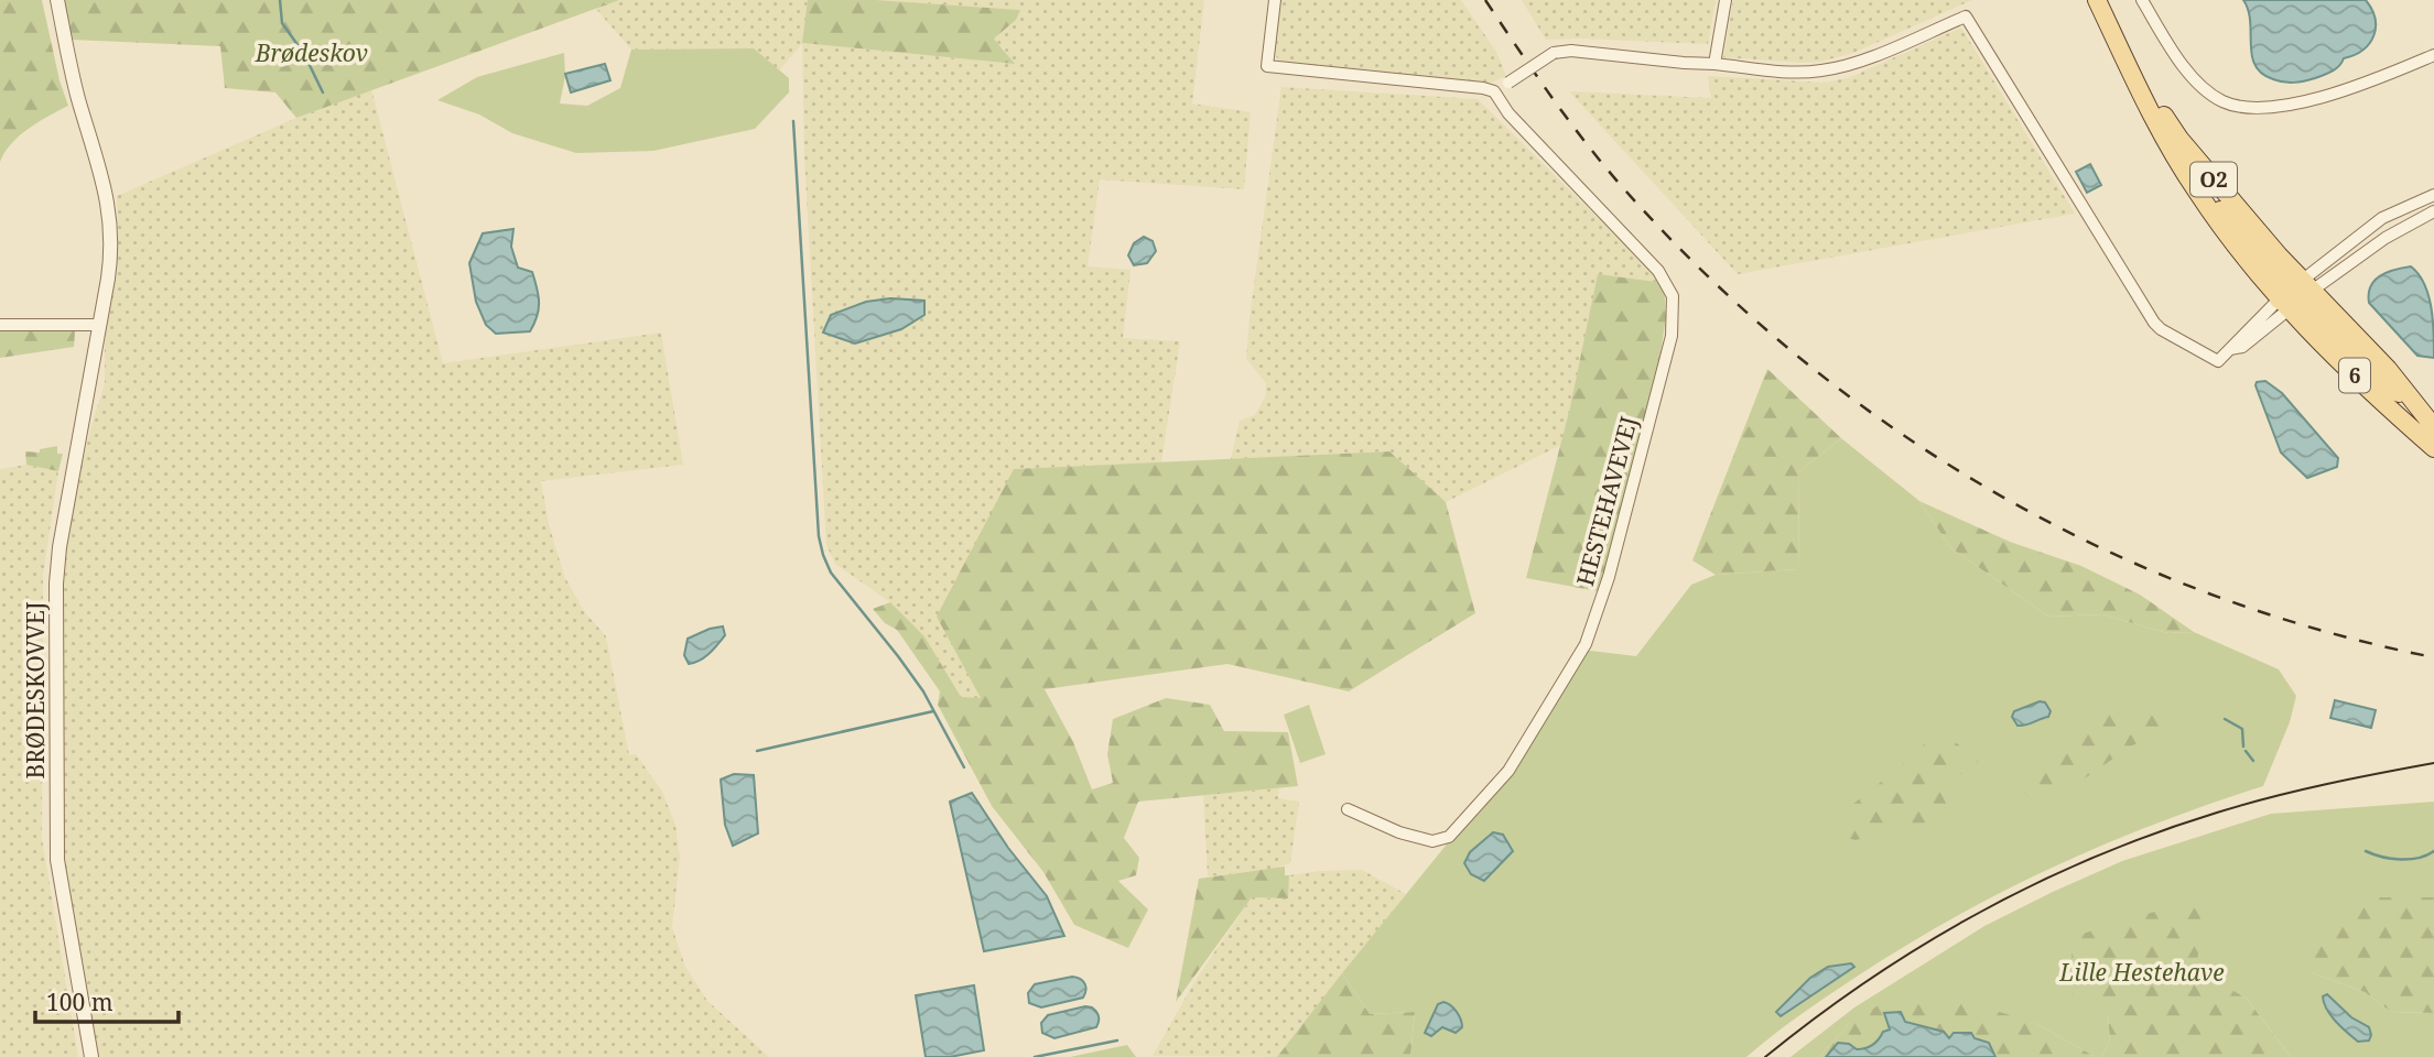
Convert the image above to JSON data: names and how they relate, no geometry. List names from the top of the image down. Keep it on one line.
{"streets":{"main road":["O2","6"],"street":["HESTEHAVEVEJ","BRØDESKOVVEJ"]},"crossings":[["O2","6"]],"parks":["Brødeskov","Lille Hestehave"],"scale_bar":"100 m"}
